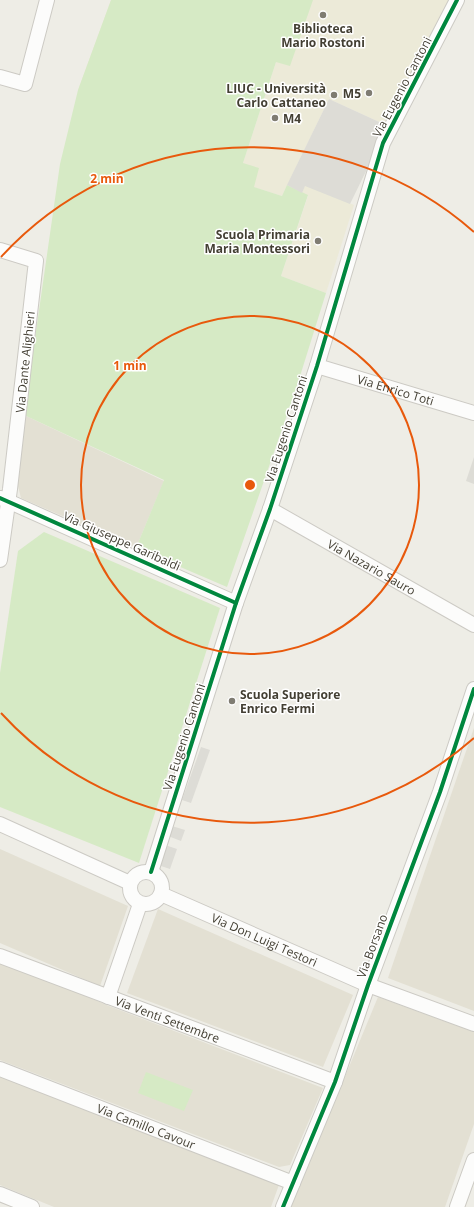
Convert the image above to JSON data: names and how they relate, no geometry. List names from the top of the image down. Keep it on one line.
{"streets":{"street":["Via Eugenio Cantoni","Via Dante Alighieri","Via Enrico Toti","Via Giuseppe Garibaldi","Via Nazario Sauro","Via Don Luigi Testori","Via Borsano","Via Venti Settembre","Via Camillo Cavour"]},"crossings":[["Via Eugenio Cantoni","Via Enrico Toti"],["Via Eugenio Cantoni","Via Giuseppe Garibaldi"],["Via Eugenio Cantoni","Via Nazario Sauro"],["Via Eugenio Cantoni","Via Don Luigi Testori"],["Via Dante Alighieri","Via Giuseppe Garibaldi"],["Via Don Luigi Testori","Via Borsano"],["Via Borsano","Via Venti Settembre"],["Via Borsano","Via Camillo Cavour"]],"places":["Biblioteca Mario Rostoni","M5","LIUC - Università Carlo Cattaneo","M4","Scuola Primaria Maria Montessori","Scuola Superiore Enrico Fermi"],"rings":["2 min","1 min"]}
